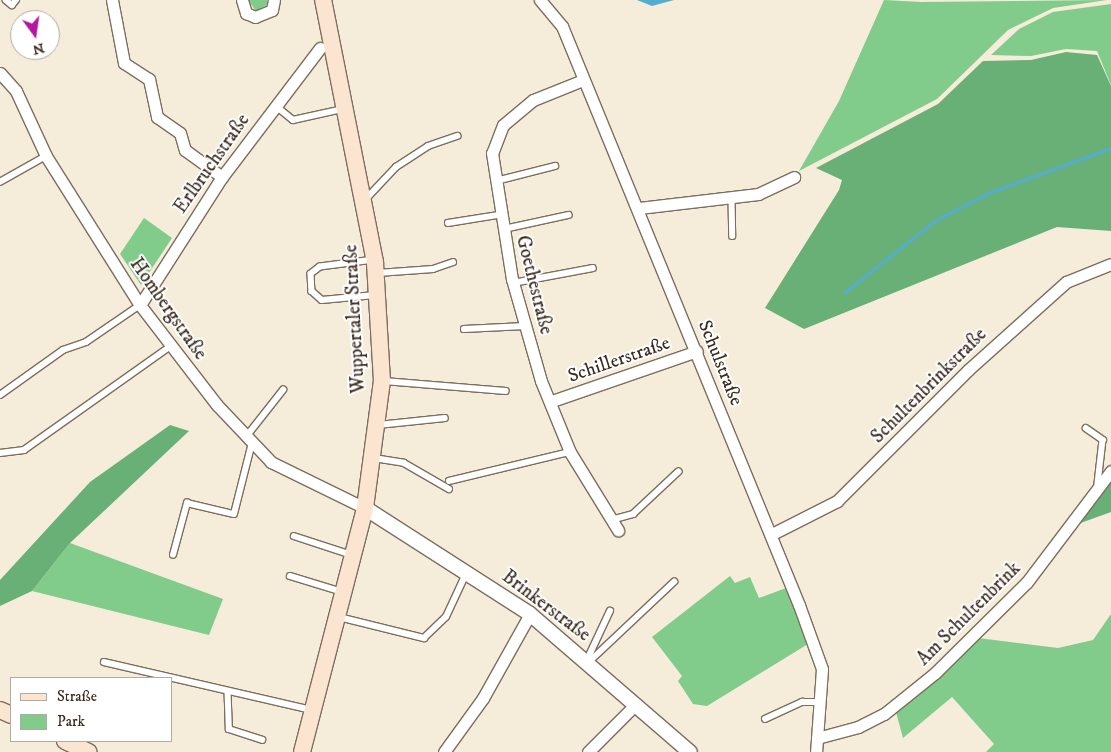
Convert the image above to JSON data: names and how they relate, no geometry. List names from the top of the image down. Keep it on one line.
{"streets":{"main road":["Wuppertaler Straße"],"street":["Erlbruchstraße","Goethestraße","Hombergstraße","Schillerstraße","Schulstraße","Schultenbrinkstraße","Brinkerstraße","Am Schultenbrink"]},"crossings":[["Erlbruchstraße","Hombergstraße"],["Goethestraße","Schillerstraße"],["Goethestraße","Schulstraße"],["Hombergstraße","Wuppertaler Straße"],["Hombergstraße","Brinkerstraße"],["Wuppertaler Straße","Brinkerstraße"],["Schillerstraße","Schulstraße"],["Schulstraße","Schultenbrinkstraße"],["Schulstraße","Am Schultenbrink"]],"legend":["Straße","Park"],"north":"bottom"}
